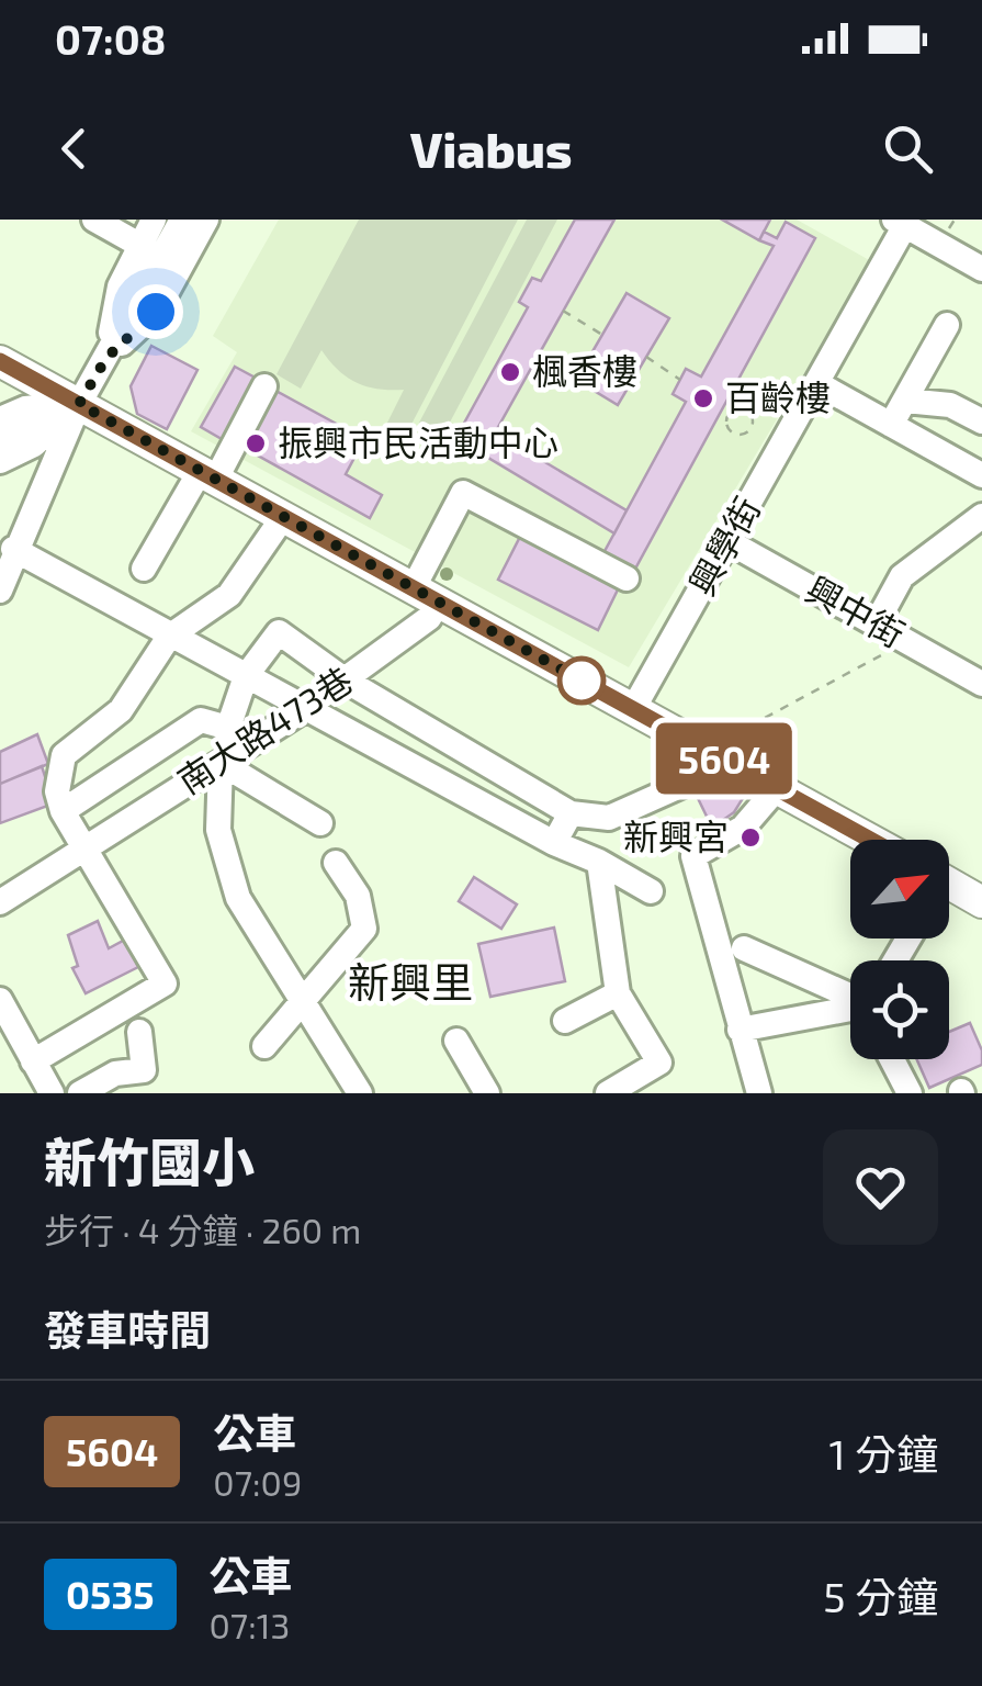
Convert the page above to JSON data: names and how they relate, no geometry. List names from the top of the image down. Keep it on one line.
{"streets":{"street":["興學街","興中街","南大路473巷"]},"crossings":[["興學街","興中街"]],"districts":["新興里"],"places":["楓香樓","百齡樓","振興市民活動中心","新興宮"],"lines":["bus line 5604"],"north":"top right","page":{"status":"07:08","header":"Viabus","on_map":"5604","heading":[["新竹國小","步行 · 4 分鐘 · 260 m"],"發車時間"],"list":[{"mark":"5604","name":"公車","note":"07:09","value":"1 分鐘"},{"mark":"0535","name":"公車","note":"07:13","value":"5 分鐘"}]}}
